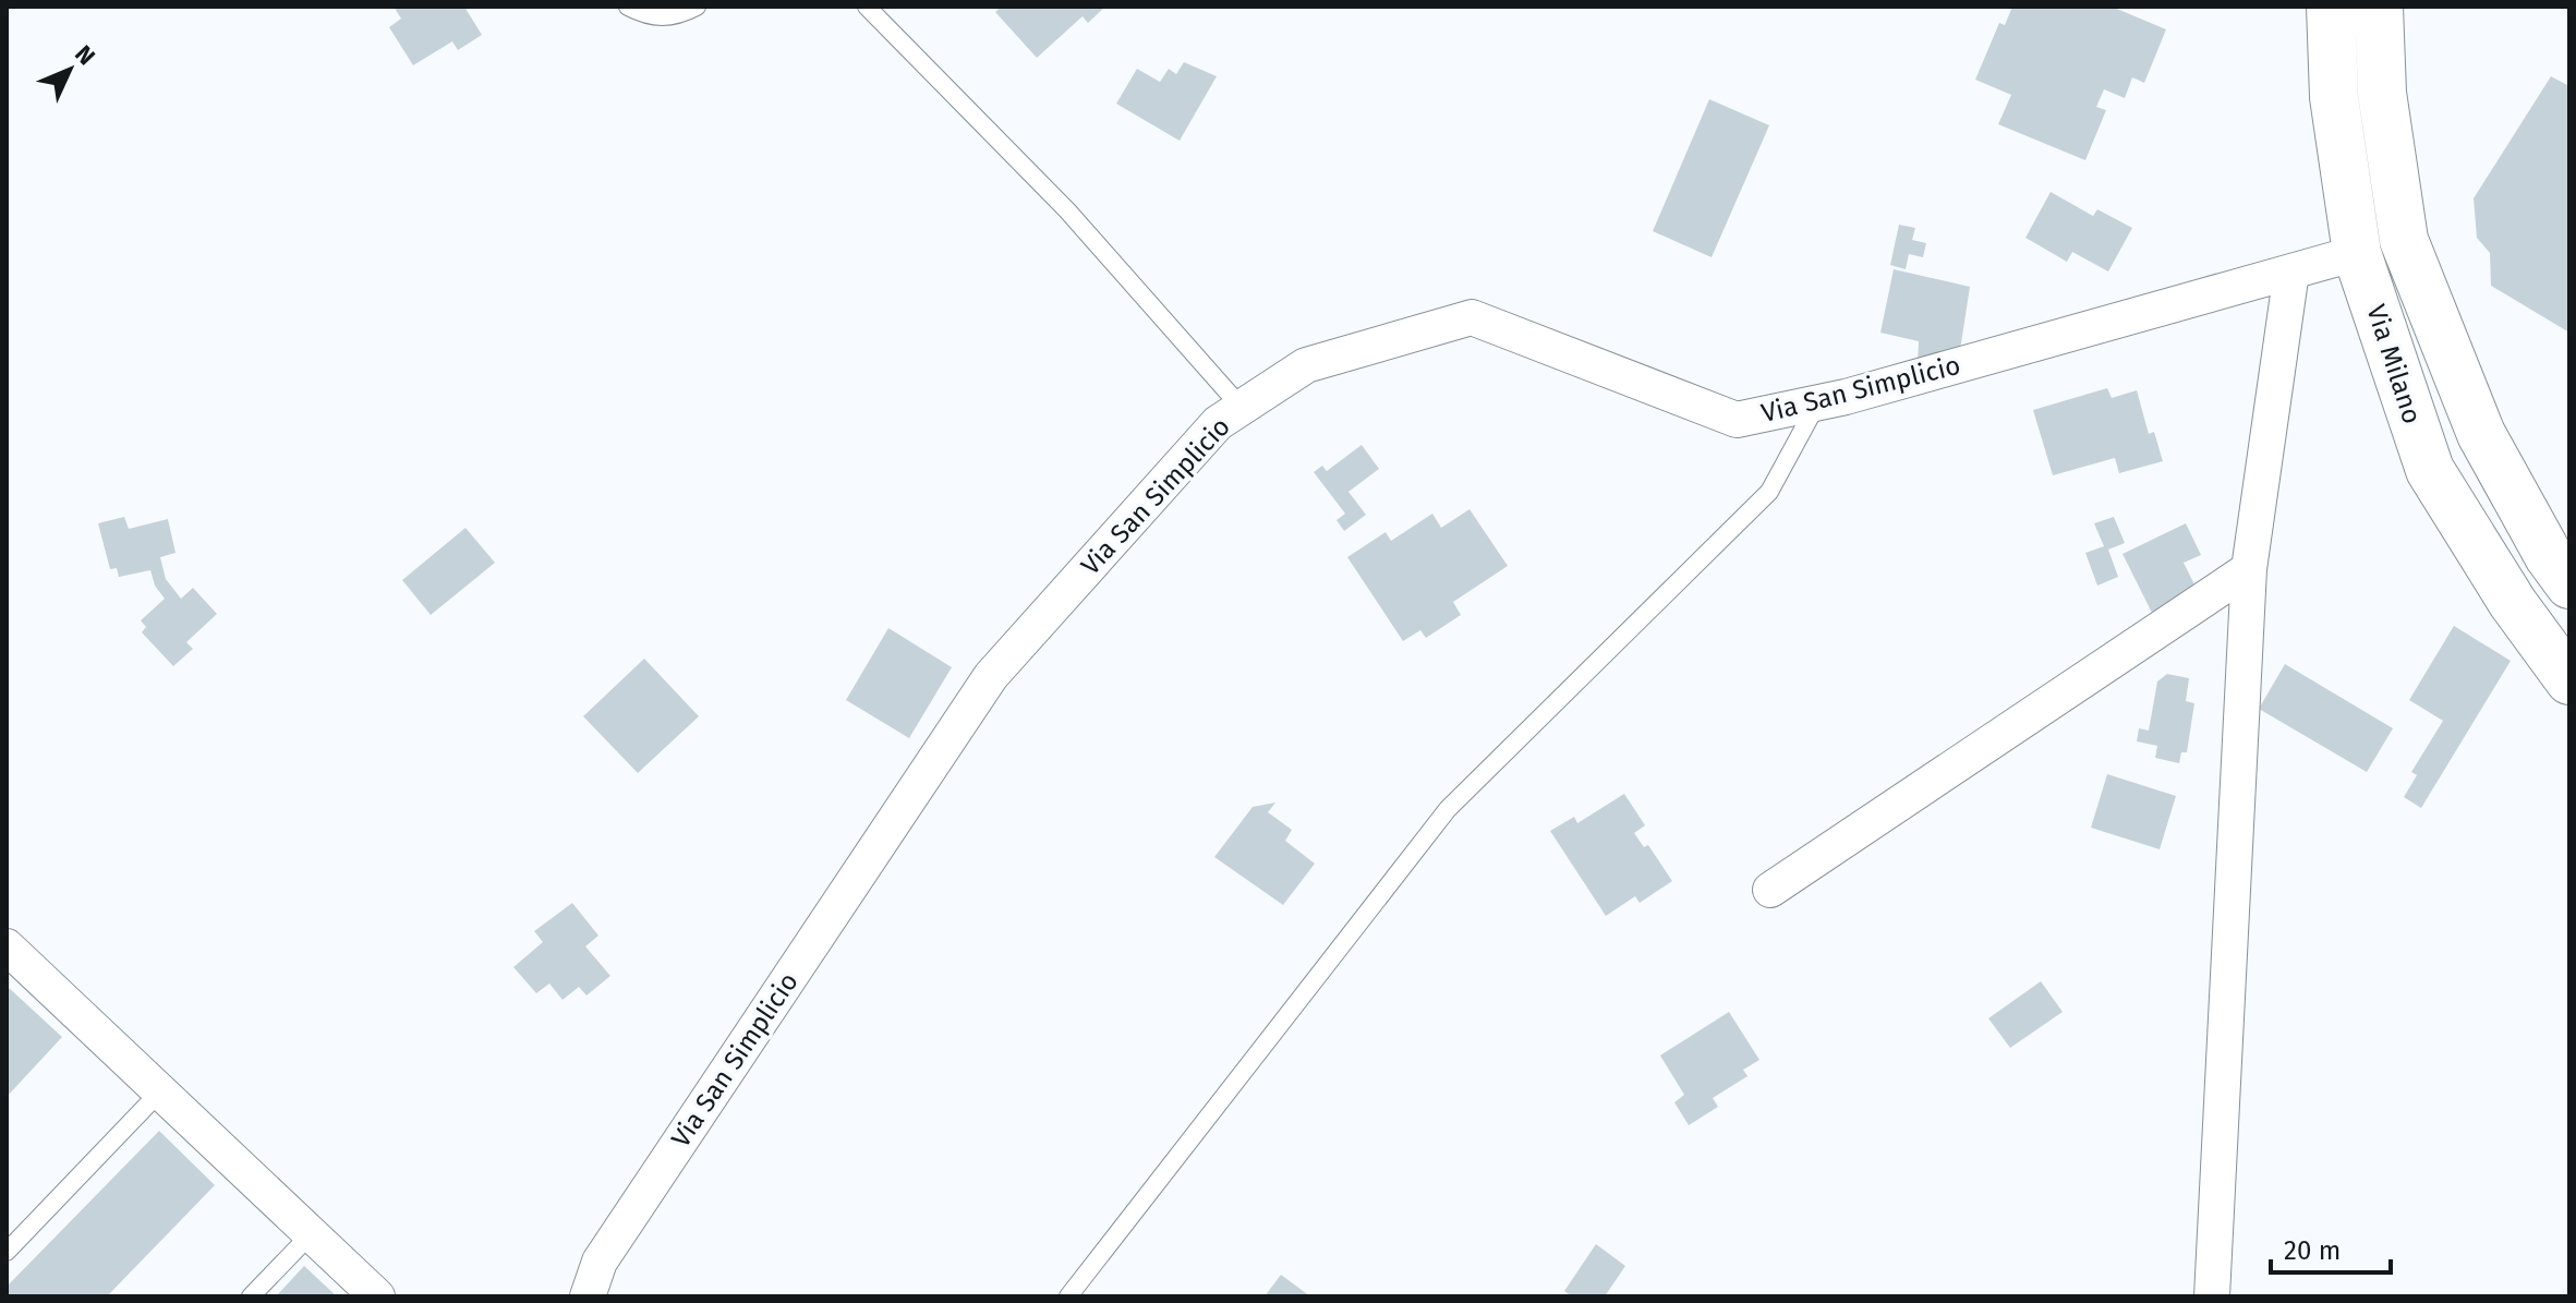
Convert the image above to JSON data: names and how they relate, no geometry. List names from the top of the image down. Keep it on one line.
{"streets":{"main road":["Via Milano"],"street":["Via San Simplicio"]},"crossings":[["Via Milano","Via San Simplicio"]],"scale_bar":"20 m","north":"top right"}
